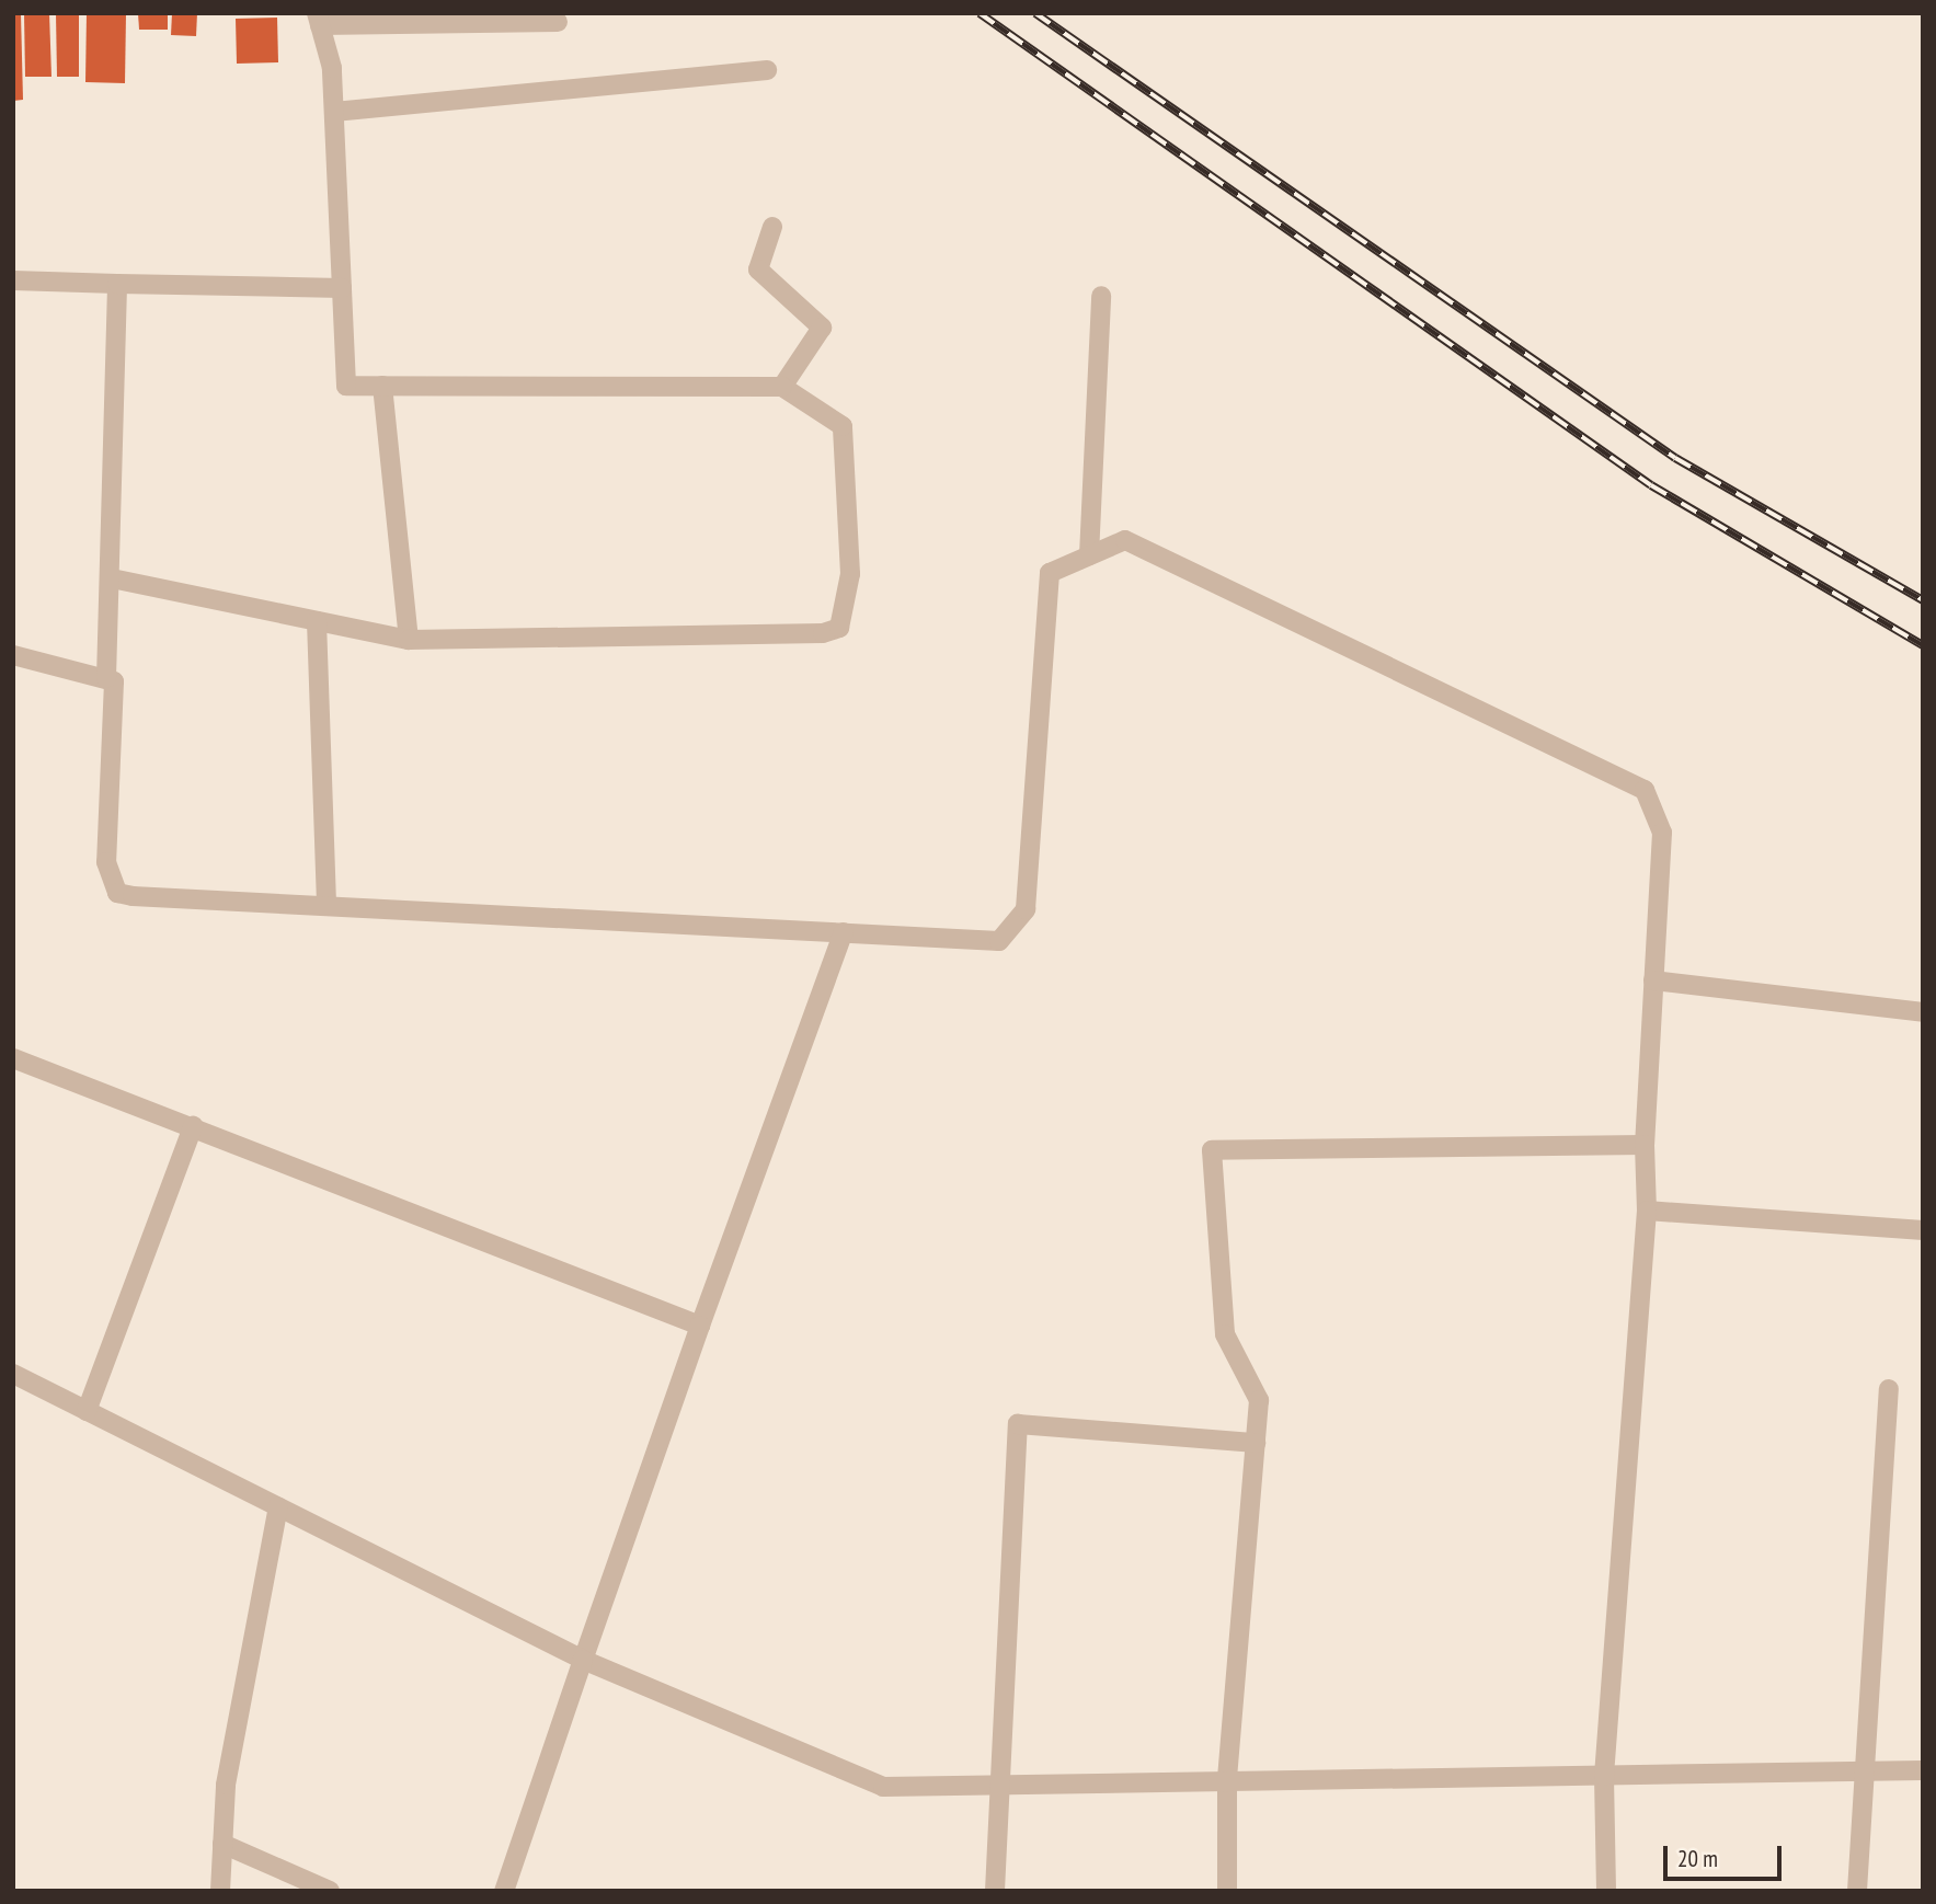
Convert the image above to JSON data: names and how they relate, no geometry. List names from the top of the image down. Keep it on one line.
{"scale_bar":"20 m"}
